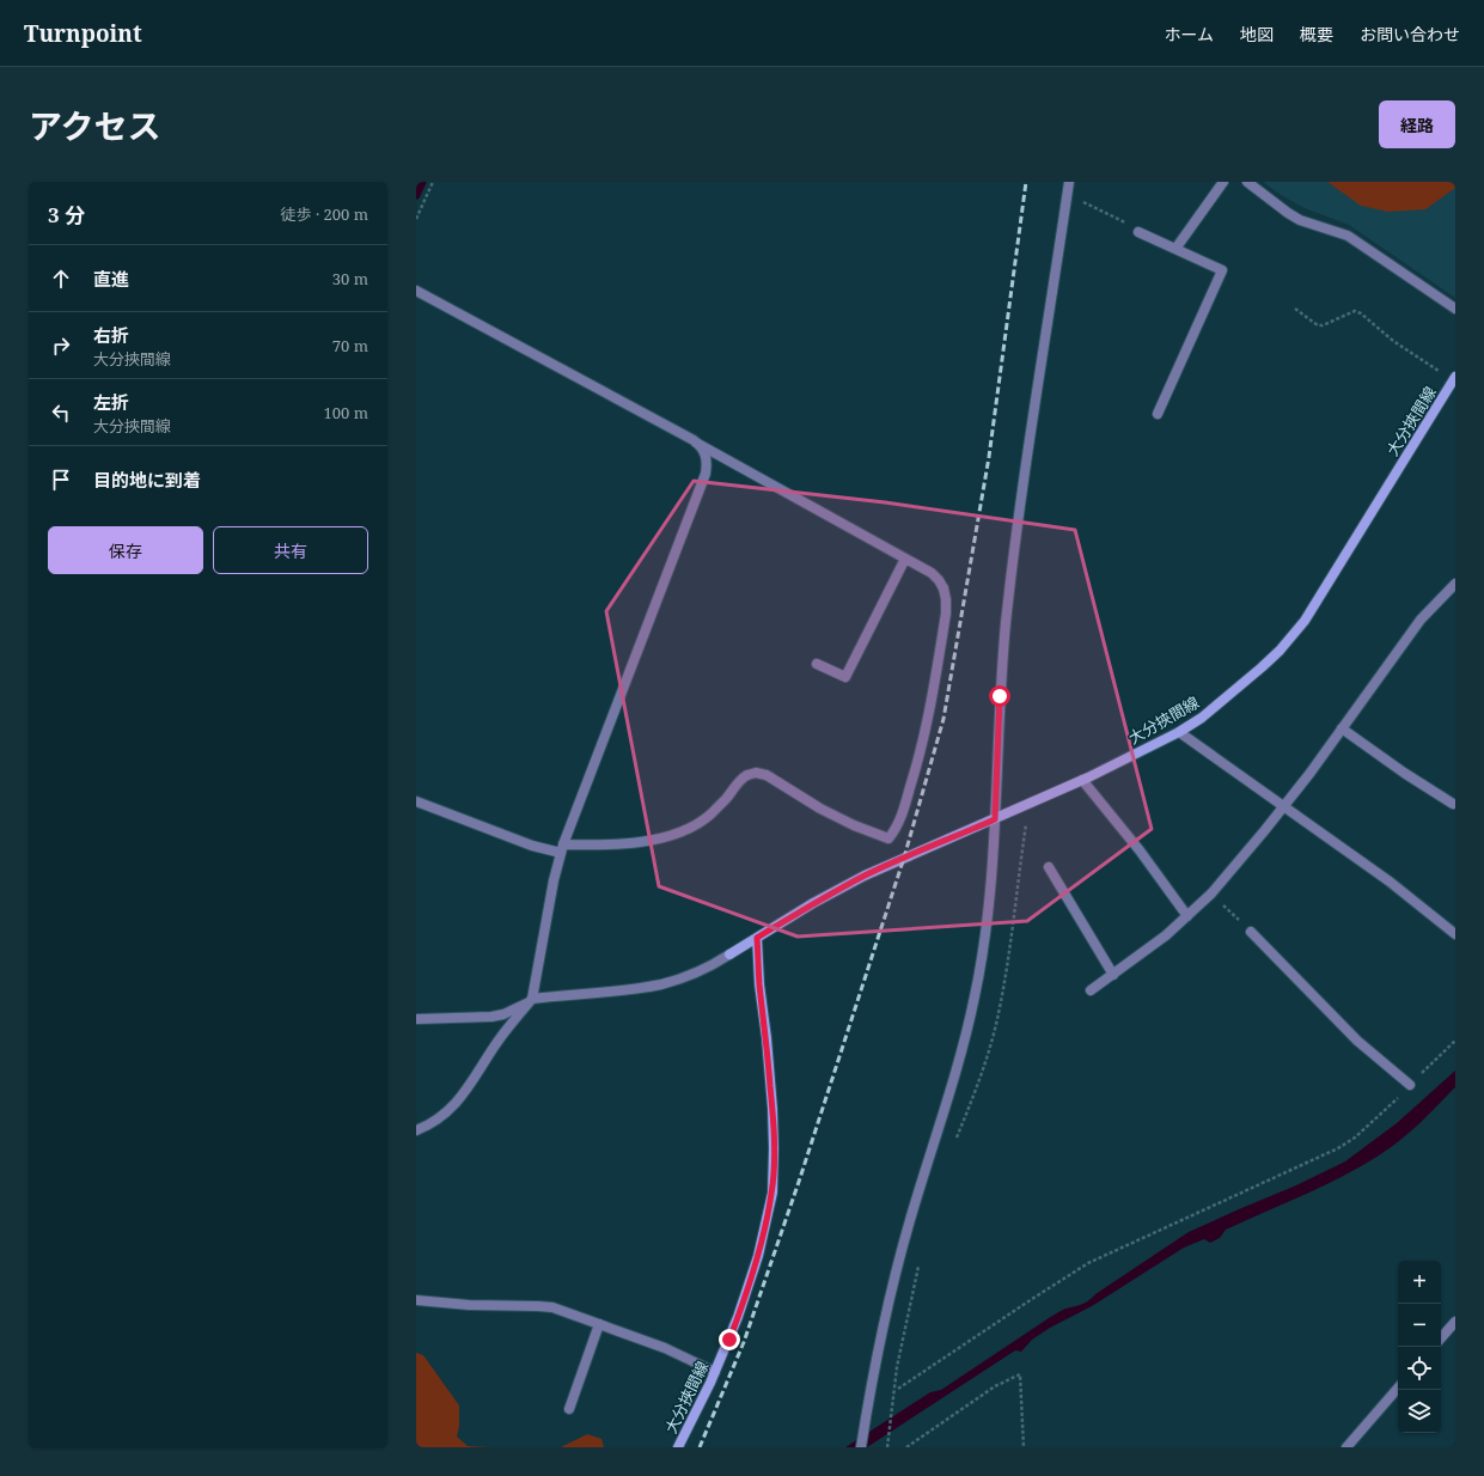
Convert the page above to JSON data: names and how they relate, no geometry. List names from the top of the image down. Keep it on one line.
{"streets":{"main road":["大分挾間線"]},"page":{"header":"Turnpoint","nav":["ホーム","地図","概要","お問い合わせ"],"title":"アクセス","buttons":["経路",["保存","共有"]],"heading":["3 分","徒歩 · 200 m"],"list":[["直進","30 m"],["右折","大分挾間線","70 m"],["左折","大分挾間線","100 m"],"目的地に到着"],"map_buttons":["+","−"]}}
